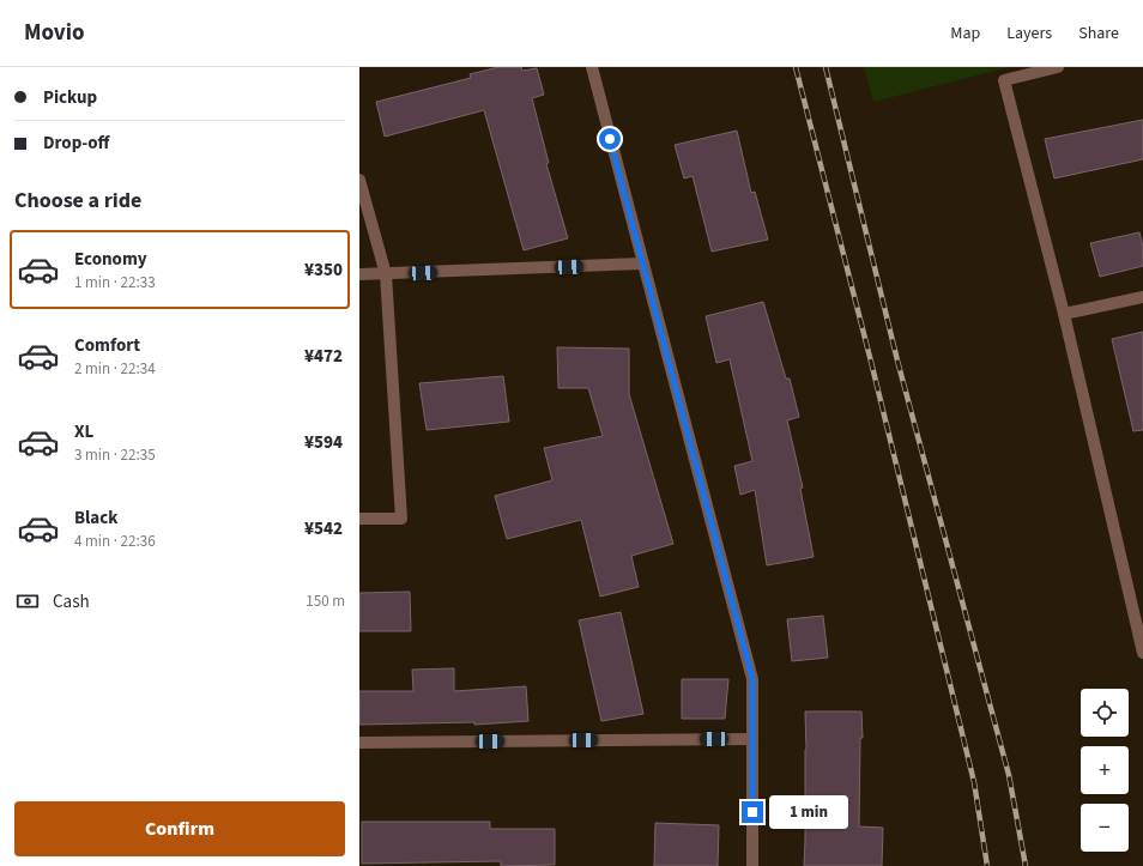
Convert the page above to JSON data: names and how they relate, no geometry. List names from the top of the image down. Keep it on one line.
{"page":{"header":"Movio","nav":["Map","Layers","Share"],"banner":["Pickup","Drop-off"],"heading":"Choose a ride","list":[{"name":"Economy","note":"1 min · 22:33","value":"¥350"},{"name":"Comfort","note":"2 min · 22:34","value":"¥472"},{"name":"XL","note":"3 min · 22:35","value":"¥594"},{"name":"Black","note":"4 min · 22:36","value":"¥542"}],"pay":["Cash","150 m"],"map_buttons":["+","−"],"buttons":"Confirm","bubble":"1 min"}}
